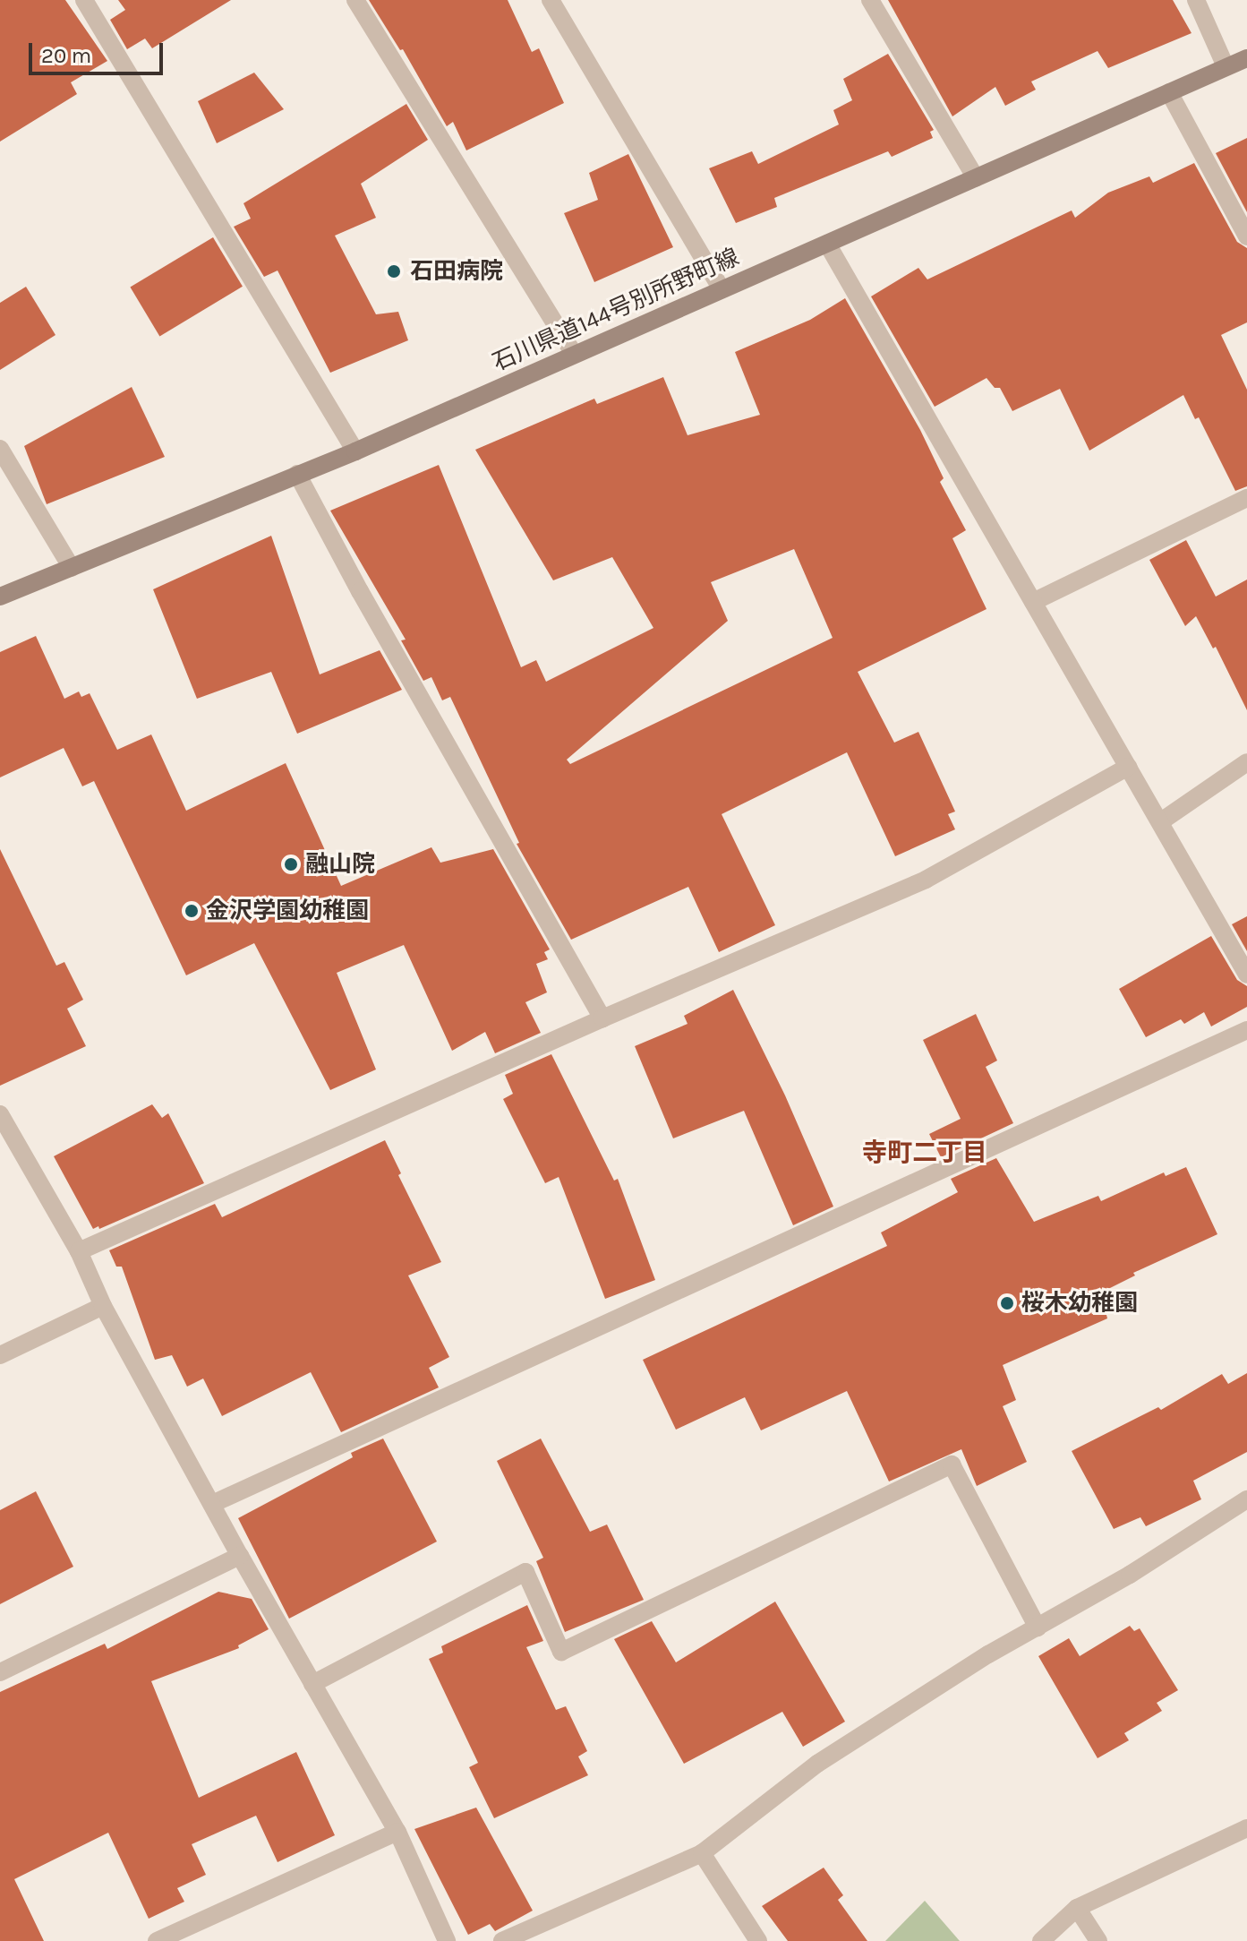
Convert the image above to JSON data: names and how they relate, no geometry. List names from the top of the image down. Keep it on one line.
{"streets":{"main road":["石川県道144号別所野町線"]},"districts":["寺町二丁目"],"places":["石田病院","融山院","金沢学園幼稚園","桜木幼稚園"],"scale_bar":"20 m"}
